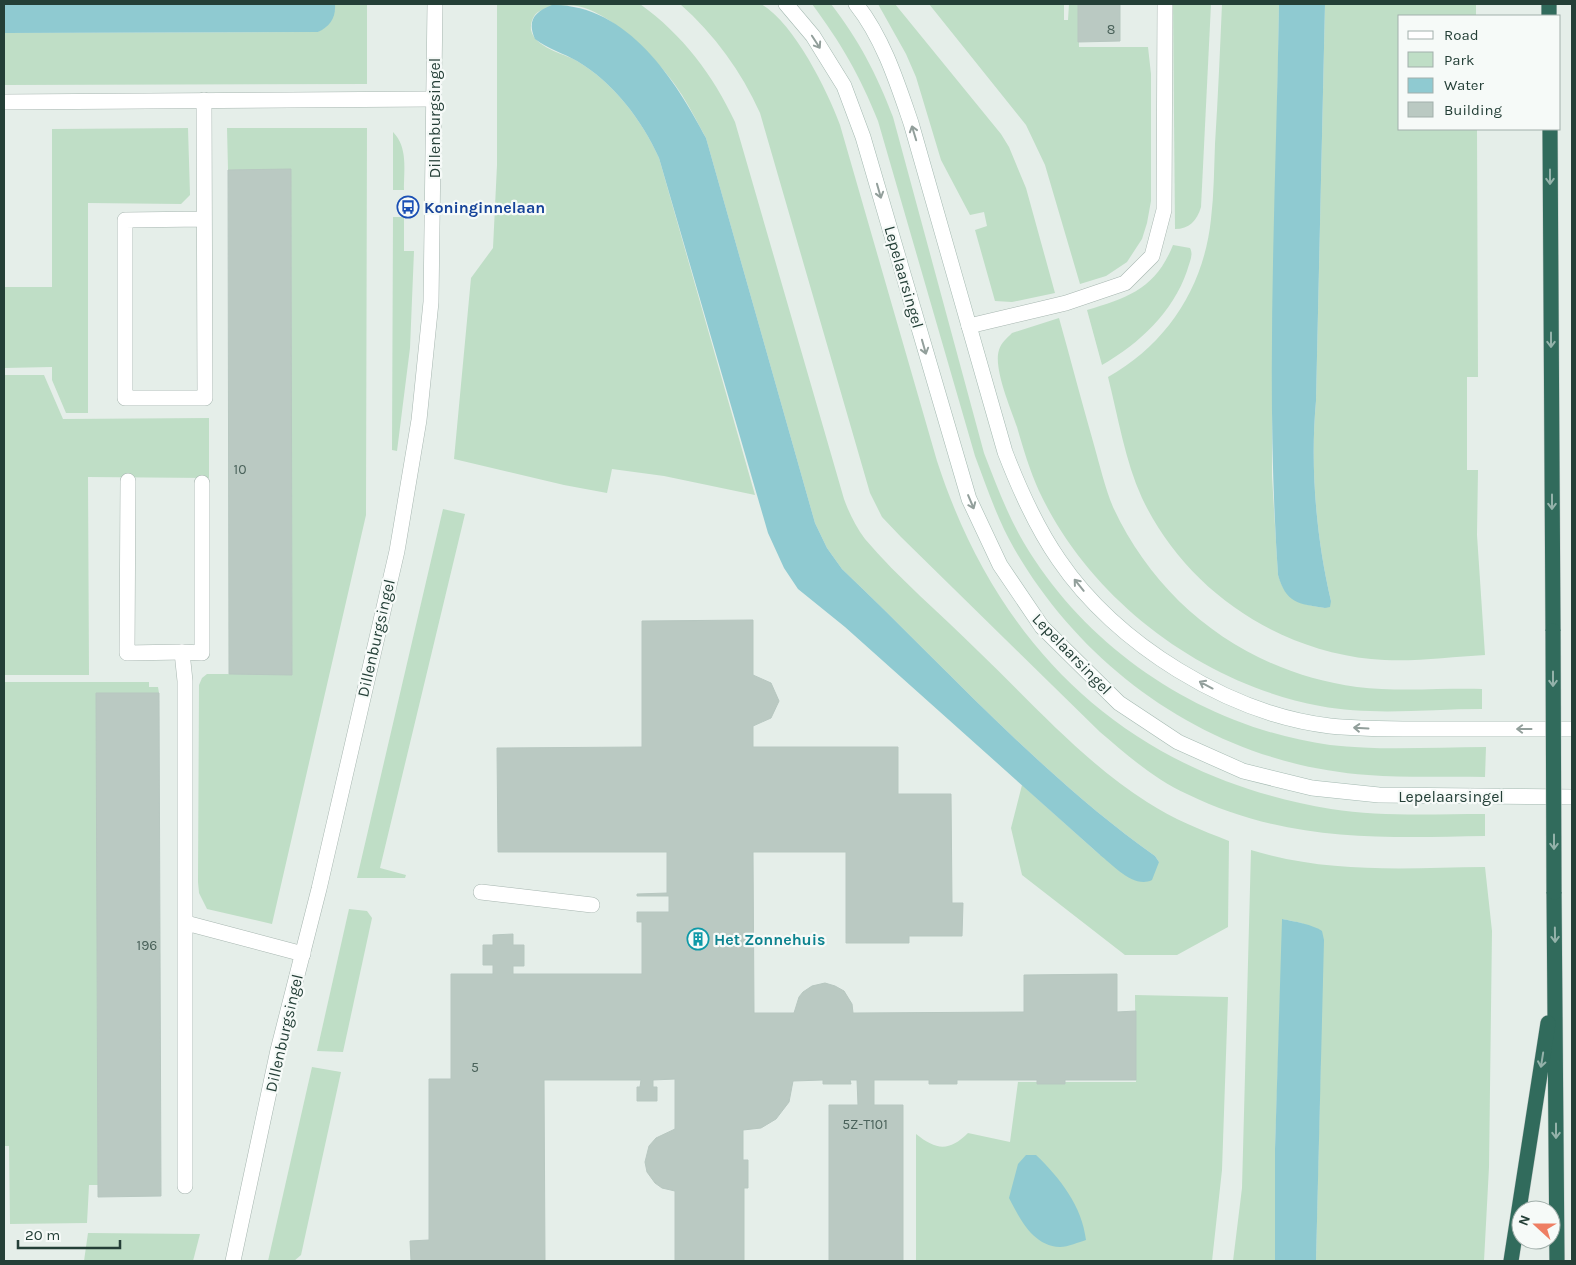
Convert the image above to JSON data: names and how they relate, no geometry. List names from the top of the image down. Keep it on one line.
{"streets":{"street":["Dillenburgsingel","Lepelaarsingel"]},"one_way":["Lepelaarsingel"],"places":{"bus stop":["Koninginnelaan"],"building":["Het Zonnehuis"]},"house_numbers":["8","10","196","5","5Z-T101"],"legend":["Road","Park","Water","Building"],"scale_bar":"20 m","north":"left"}
